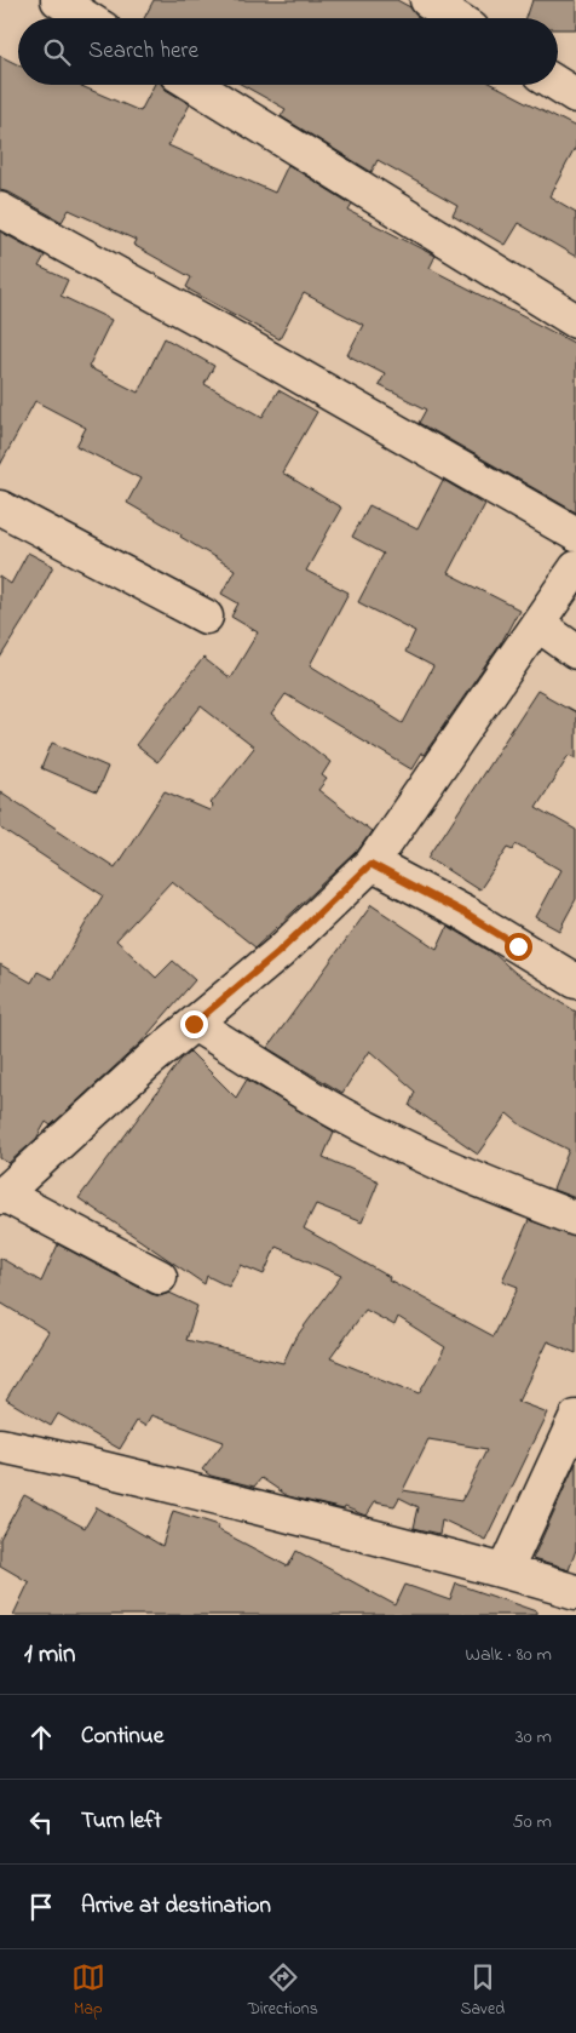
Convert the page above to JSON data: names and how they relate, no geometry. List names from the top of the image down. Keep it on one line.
{"page":{"search":"Search here","heading":["1 min","Walk · 80 m"],"list":[["Continue","30 m"],["Turn left","50 m"],"Arrive at destination"],"nav":["Map","Directions","Saved"]}}
